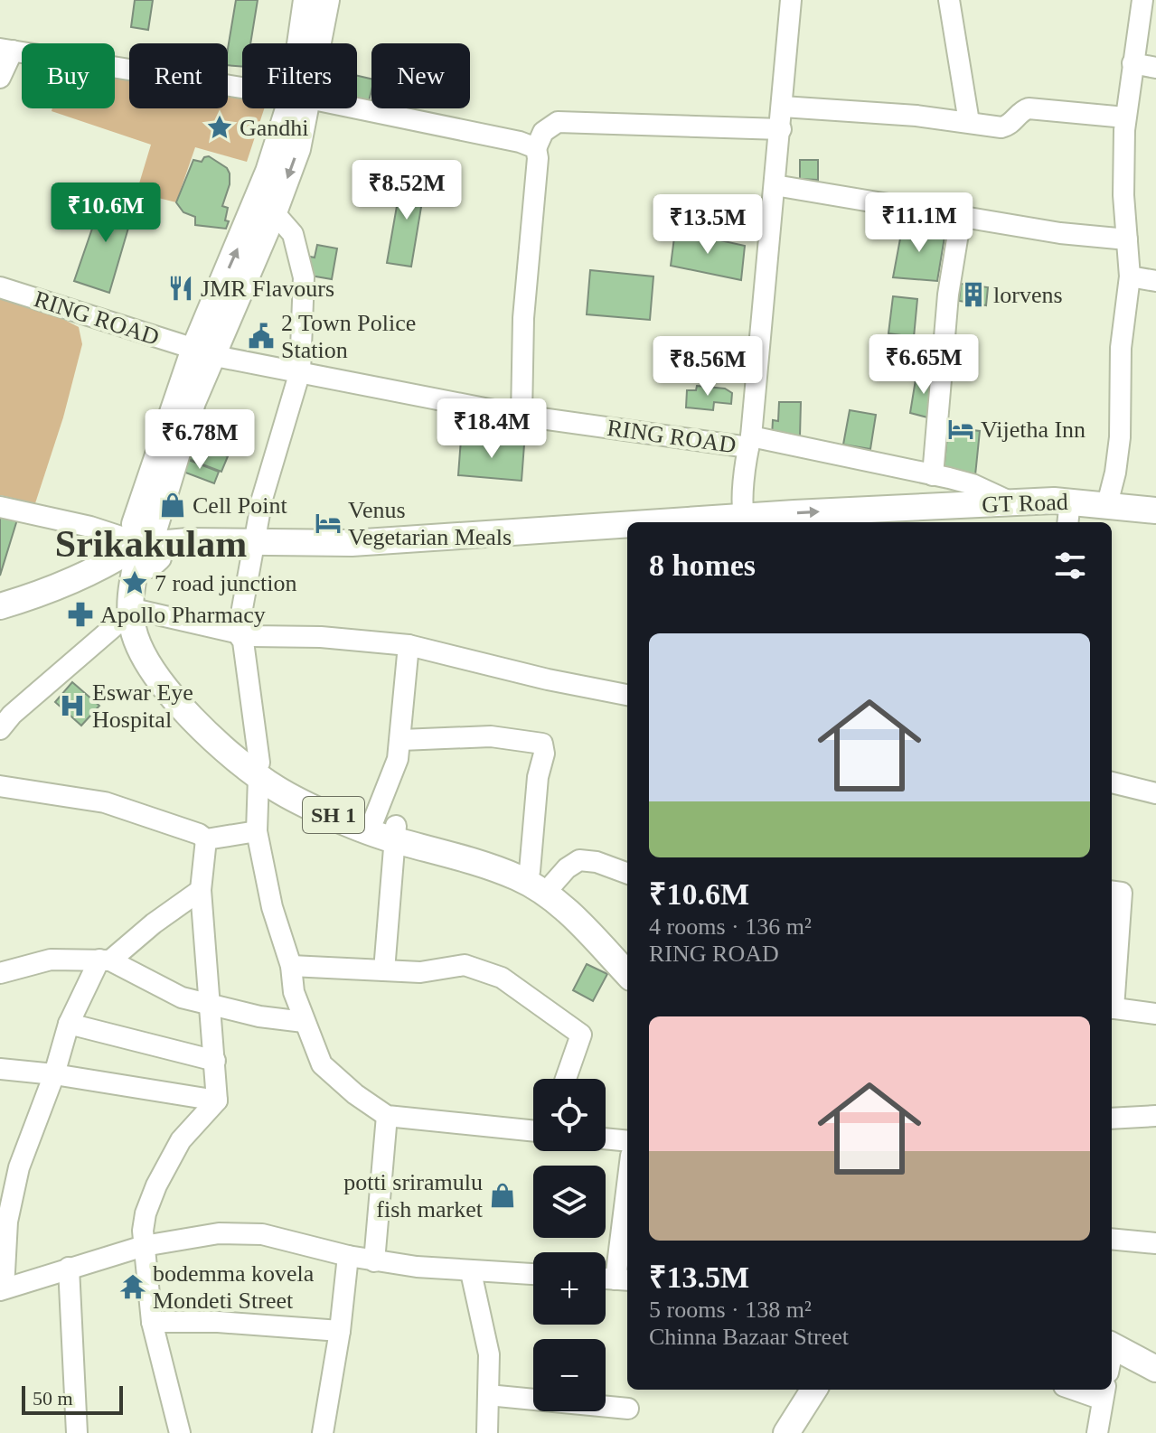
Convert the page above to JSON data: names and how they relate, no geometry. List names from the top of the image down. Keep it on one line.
{"streets":{"main road":["GT Road","SH 1"],"street":["RING ROAD"]},"crossings":[["RING ROAD","GT Road"],["RING ROAD","SH 1"]],"districts":["Srikakulam"],"places":{"place":["Gandhi","7 road junction"],"restaurant":["JMR Flavours"],"building":["lorvens"],"public building":["2 Town Police Station"],"hotel":["Vijetha Inn","Venus Vegetarian Meals"],"shop":["Cell Point","potti sriramulu fish market"],"pharmacy":["Apollo Pharmacy"],"hospital":["Eswar Eye Hospital"],"temple":["bodemma kovela Mondeti Street"]},"scale_bar":"50 m","page":{"chip":["Buy","Rent","Filters","New"],"price":["₹8.52M","₹10.6M","₹11.1M","₹13.5M","₹6.65M","₹8.56M","₹18.4M","₹6.78M"],"heading":"8 homes","list":[{"name":"₹10.6M","note":"4 rooms · 136 m² · RING ROAD"},{"name":"₹13.5M","note":"5 rooms · 138 m² · Chinna Bazaar Street"}],"map_buttons":["+","−"],"scale":"50 m"}}
